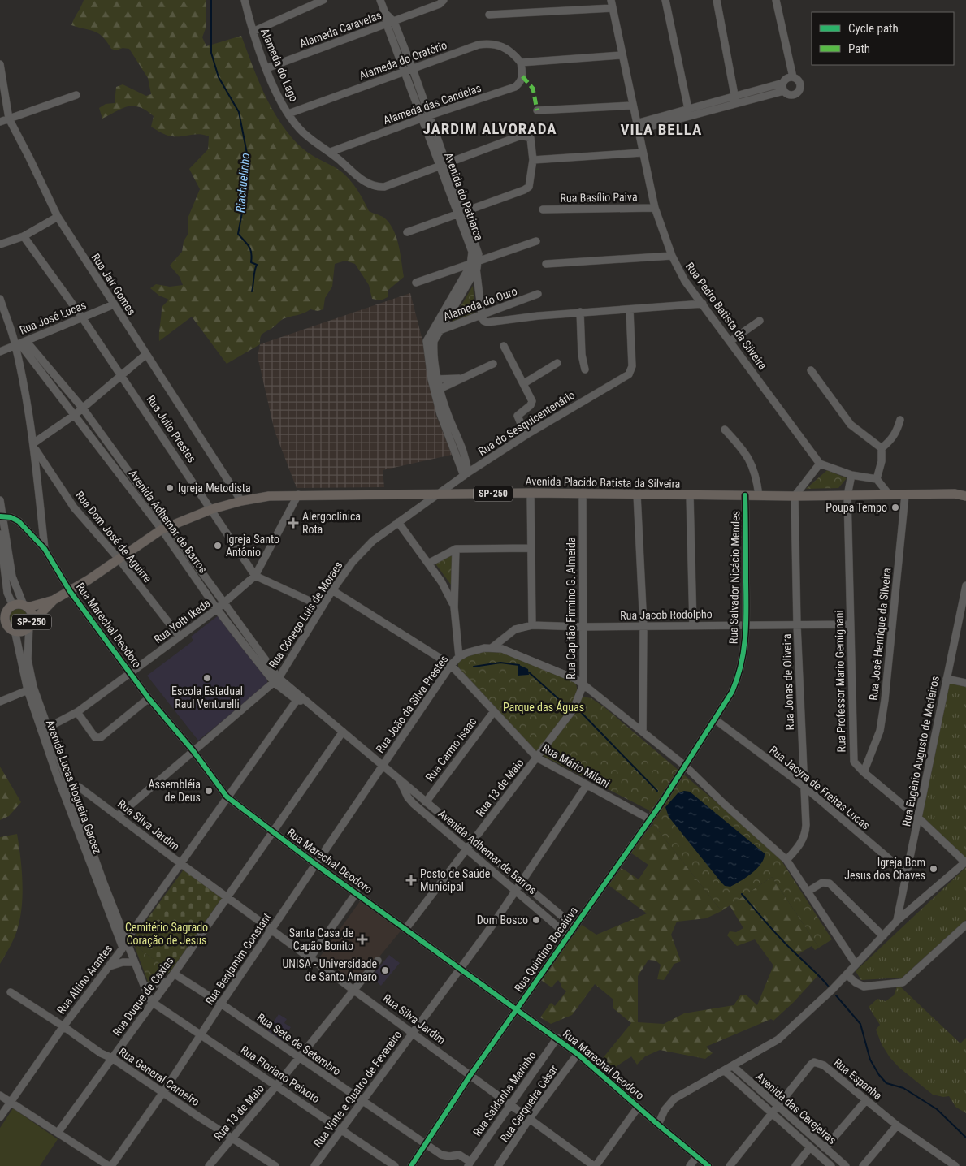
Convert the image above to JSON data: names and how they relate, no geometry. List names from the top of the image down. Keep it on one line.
{"streets":{"main road":["Avenida Placido Batista da Silveira","SP-250"],"street":["Alameda Caravelas","Alameda do Oratório","Alameda do Lago","Alameda das Candeias","Avenida do Patriarca","Rua Basílio Paiva","Rua Jair Gomes","Alameda do Ouro","Rua Pedro Batista da Silveira","Rua José Lucas","Rua do Sesquicentenário","Rua Julio Prestes","Avenida Adhemar de Barros","Rua Dom José de Aguirre","Rua Salvador Nicácio Mendes","Rua Capitão Firmino G. Almeida","Rua Cônego Luis de Moraes","Rua Jacob Rodolpho","Rua Yoiti Ikeda","Rua Marechal Deodoro","Rua José Henrique da Silveira","Rua Professor Mario Gemignani","Rua Jonas de Oliveira","Rua João da Silva Prestes","Rua Carmo Isaac","Rua Eugênio Augusto de Medeiros","Rua Mário Milani","Avenida Lucas Nogueira Garcez","Rua 13 de Maio","Rua Jacyra de Freitas Lucas","Rua Silva Jardim","Rua Quintino Bocaiúva","Rua Benjamim Constant","Rua Altino Arantes","Rua Duque de Caxias","Rua Sete de Setembro","Rua Floriano Peixoto","Rua General Carneiro","Rua Espanha","Rua Vinte e Quatro de Fevereiro","Rua Saldanha Marinho","Rua Cerqueira César","Avenida das Cerejeiras"]},"crossings":[["Alameda Caravelas","Alameda do Lago"],["Alameda Caravelas","Avenida do Patriarca"],["Alameda do Oratório","Alameda do Lago"],["Alameda do Oratório","Alameda das Candeias"],["Alameda do Oratório","Avenida do Patriarca"],["Alameda do Lago","Alameda das Candeias"],["Alameda do Lago","Avenida do Patriarca"],["Alameda das Candeias","Avenida do Patriarca"],["Avenida do Patriarca","Alameda do Ouro"],["Rua Basílio Paiva","Rua Pedro Batista da Silveira"],["Rua Jair Gomes","Rua José Lucas"],["Rua Jair Gomes","Avenida Placido Batista da Silveira"],["Rua José Lucas","Rua Julio Prestes"],["Rua José Lucas","Avenida Adhemar de Barros"],["Rua do Sesquicentenário","Avenida Placido Batista da Silveira"],["Rua do Sesquicentenário","Rua Cônego Luis de Moraes"],["Rua Julio Prestes","Avenida Placido Batista da Silveira"],["Rua Julio Prestes","Rua Yoiti Ikeda"],["Avenida Placido Batista da Silveira","SP-250"],["Avenida Placido Batista da Silveira","Avenida Adhemar de Barros"],["Avenida Placido Batista da Silveira","Rua Dom José de Aguirre"],["Avenida Placido Batista da Silveira","Rua Salvador Nicácio Mendes"],["Avenida Placido Batista da Silveira","Rua Capitão Firmino G. Almeida"],["Avenida Placido Batista da Silveira","Rua Cônego Luis de Moraes"],["Avenida Placido Batista da Silveira","Rua Yoiti Ikeda"],["Avenida Placido Batista da Silveira","Rua Marechal Deodoro"],["Avenida Placido Batista da Silveira","Rua José Henrique da Silveira"],["Avenida Placido Batista da Silveira","Rua Professor Mario Gemignani"],["Avenida Placido Batista da Silveira","Rua Jonas de Oliveira"],["Avenida Placido Batista da Silveira","Avenida Lucas Nogueira Garcez"],["SP-250","Rua Marechal Deodoro"],["SP-250","Avenida Lucas Nogueira Garcez"],["Avenida Adhemar de Barros","Rua Dom José de Aguirre"],["Avenida Adhemar de Barros","Rua Cônego Luis de Moraes"],["Avenida Adhemar de Barros","Rua Yoiti Ikeda"],["Avenida Adhemar de Barros","Rua Marechal Deodoro"],["Avenida Adhemar de Barros","Rua João da Silva Prestes"],["Avenida Adhemar de Barros","Rua Carmo Isaac"],["Avenida Adhemar de Barros","Rua 13 de Maio"],["Avenida Adhemar de Barros","Rua Quintino Bocaiúva"],["Avenida Adhemar de Barros","Rua Benjamim Constant"],["Avenida Adhemar de Barros","Rua Altino Arantes"],["Avenida Adhemar de Barros","Rua Duque de Caxias"],["Avenida Adhemar de Barros","Rua Vinte e Quatro de Fevereiro"],["Rua Dom José de Aguirre","Rua Yoiti Ikeda"],["Rua Salvador Nicácio Mendes","Rua Jacob Rodolpho"],["Rua Salvador Nicácio Mendes","Rua Jacyra de Freitas Lucas"],["Rua Salvador Nicácio Mendes","Rua Quintino Bocaiúva"],["Rua Capitão Firmino G. Almeida","Rua Jacob Rodolpho"],["Rua Capitão Firmino G. Almeida","Rua Mário Milani"],["Rua Capitão Firmino G. Almeida","Rua 13 de Maio"],["Rua Cônego Luis de Moraes","Rua Marechal Deodoro"],["Rua Cônego Luis de Moraes","Rua João da Silva Prestes"],["Rua Cônego Luis de Moraes","Rua Mário Milani"],["Rua Cônego Luis de Moraes","Rua Silva Jardim"],["Rua Jacob Rodolpho","Rua Professor Mario Gemignani"],["Rua Jacob Rodolpho","Rua Jonas de Oliveira"],["Rua Yoiti Ikeda","Rua Marechal Deodoro"],["Rua Yoiti Ikeda","Avenida Lucas Nogueira Garcez"],["Rua Marechal Deodoro","Rua 13 de Maio"],["Rua Marechal Deodoro","Rua Quintino Bocaiúva"],["Rua Marechal Deodoro","Rua Benjamim Constant"],["Rua Marechal Deodoro","Rua Altino Arantes"],["Rua Marechal Deodoro","Rua Duque de Caxias"],["Rua Marechal Deodoro","Rua Vinte e Quatro de Fevereiro"],["Rua Marechal Deodoro","Rua Saldanha Marinho"],["Rua Marechal Deodoro","Rua Cerqueira César"],["Rua José Henrique da Silveira","Rua Professor Mario Gemignani"],["Rua Professor Mario Gemignani","Rua Eugênio Augusto de Medeiros"],["Rua Jonas de Oliveira","Rua Jacyra de Freitas Lucas"],["Rua João da Silva Prestes","Rua Mário Milani"],["Rua João da Silva Prestes","Rua Benjamim Constant"],["Rua Carmo Isaac","Rua Mário Milani"],["Rua Eugênio Augusto de Medeiros","Rua Jacyra de Freitas Lucas"],["Rua Mário Milani","Rua 13 de Maio"],["Rua Mário Milani","Rua Quintino Bocaiúva"],["Rua Mário Milani","Rua Vinte e Quatro de Fevereiro"],["Avenida Lucas Nogueira Garcez","Rua Silva Jardim"],["Avenida Lucas Nogueira Garcez","Rua Altino Arantes"],["Avenida Lucas Nogueira Garcez","Rua Duque de Caxias"],["Avenida Lucas Nogueira Garcez","Rua Floriano Peixoto"],["Rua 13 de Maio","Rua Silva Jardim"],["Rua 13 de Maio","Rua Sete de Setembro"],["Rua 13 de Maio","Rua Floriano Peixoto"],["Rua 13 de Maio","Rua General Carneiro"],["Rua Silva Jardim","Rua Quintino Bocaiúva"],["Rua Silva Jardim","Rua Benjamim Constant"],["Rua Silva Jardim","Rua Altino Arantes"],["Rua Silva Jardim","Rua Duque de Caxias"],["Rua Silva Jardim","Rua Vinte e Quatro de Fevereiro"],["Rua Silva Jardim","Rua Saldanha Marinho"],["Rua Silva Jardim","Rua Cerqueira César"],["Rua Quintino Bocaiúva","Rua Sete de Setembro"],["Rua Benjamim Constant","Rua Sete de Setembro"],["Rua Benjamim Constant","Rua Floriano Peixoto"],["Rua Benjamim Constant","Rua General Carneiro"],["Rua Altino Arantes","Rua General Carneiro"],["Rua Duque de Caxias","Rua Sete de Setembro"],["Rua Duque de Caxias","Rua Floriano Peixoto"],["Rua Duque de Caxias","Rua General Carneiro"],["Rua Sete de Setembro","Rua Vinte e Quatro de Fevereiro"],["Rua Sete de Setembro","Rua Saldanha Marinho"],["Rua Floriano Peixoto","Rua Vinte e Quatro de Fevereiro"],["Rua Espanha","Avenida das Cerejeiras"]],"districts":["JARDIM ALVORADA","VILA BELLA"],"water":["Riachuelinho"],"parks":["Parque das Águas","Cemitério Sagrado Coração de Jesus"],"places":{"other":["Igreja Metodista","Poupa Tempo","Igreja Santo Antônio","Escola Estadual Raul Venturelli","Assembléia de Deus","Igreja Bom Jesus dos Chaves","Dom Bosco","UNISA - Universidade de Santo Amaro"],"health":["Alergoclínica Rota","Posto de Saúde Municipal","Santa Casa de Capão Bonito"]},"legend":["Cycle path","Path"]}
